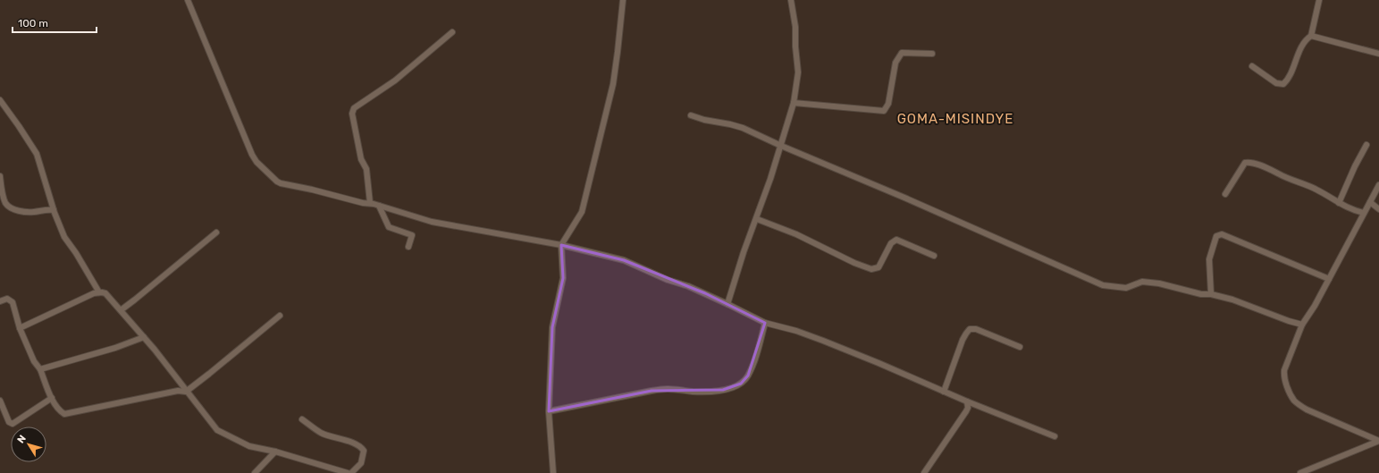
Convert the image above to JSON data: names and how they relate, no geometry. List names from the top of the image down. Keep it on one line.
{"districts":["GOMA-MISINDYE"],"scale_bar":"100 m","north":"top left"}
